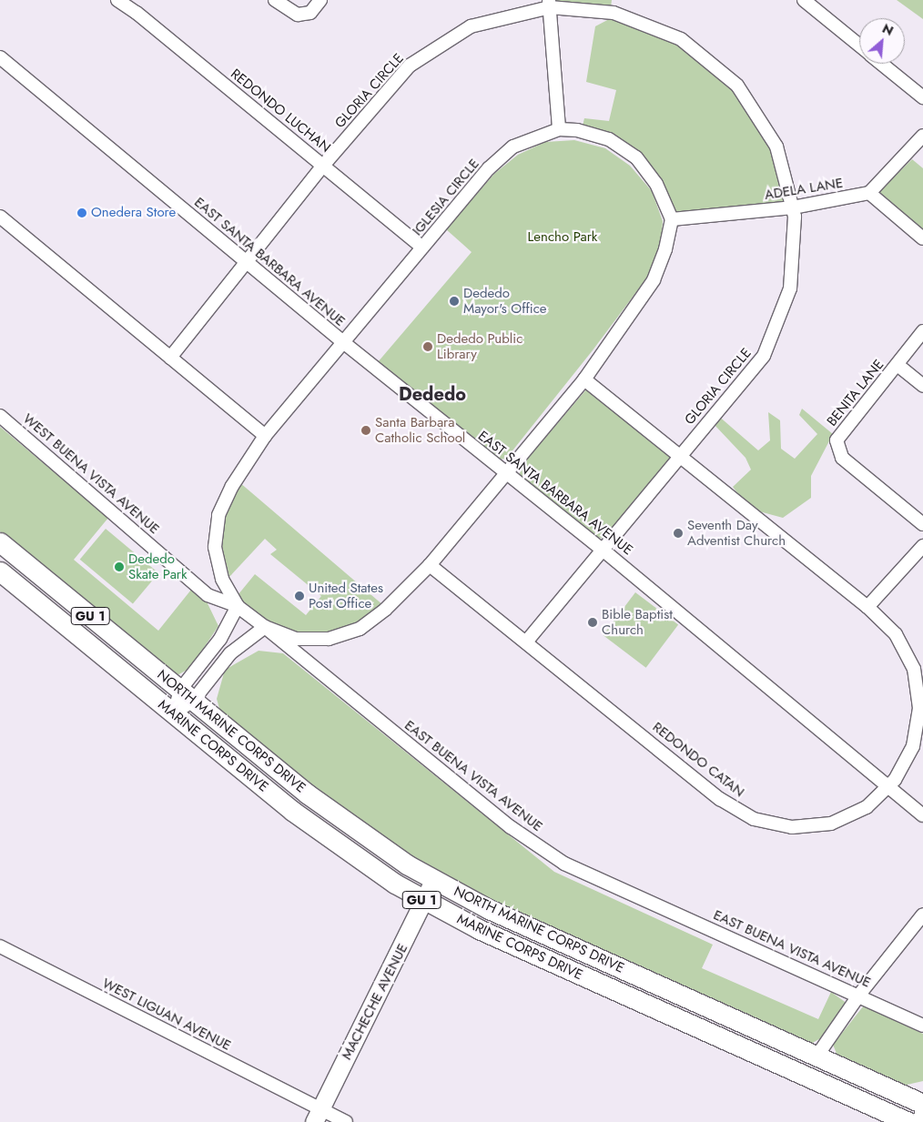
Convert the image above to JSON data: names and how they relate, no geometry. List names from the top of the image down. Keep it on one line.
{"streets":{"main road":["GU 1","NORTH MARINE CORPS DRIVE","MARINE CORPS DRIVE","MACHECHE AVENUE"],"street":["GLORIA CIRCLE","REDONDO LUCHAN","ADELA LANE","IGLESIA CIRCLE","EAST SANTA BARBARA AVENUE","BENITA LANE","WEST BUENA VISTA AVENUE","REDONDO CATAN","EAST BUENA VISTA AVENUE","WEST LIGUAN AVENUE"]},"crossings":[["GLORIA CIRCLE","REDONDO LUCHAN"],["GLORIA CIRCLE","ADELA LANE"],["GLORIA CIRCLE","EAST SANTA BARBARA AVENUE"],["GLORIA CIRCLE","REDONDO CATAN"],["REDONDO LUCHAN","IGLESIA CIRCLE"],["ADELA LANE","IGLESIA CIRCLE"],["IGLESIA CIRCLE","EAST SANTA BARBARA AVENUE"],["IGLESIA CIRCLE","WEST BUENA VISTA AVENUE"],["IGLESIA CIRCLE","REDONDO CATAN"],["IGLESIA CIRCLE","EAST BUENA VISTA AVENUE"],["EAST SANTA BARBARA AVENUE","REDONDO CATAN"],["NORTH MARINE CORPS DRIVE","MACHECHE AVENUE"],["MARINE CORPS DRIVE","MACHECHE AVENUE"],["MACHECHE AVENUE","WEST LIGUAN AVENUE"]],"districts":["Dededo"],"parks":["Lencho Park"],"places":["Onedera Store","Dededo Mayor's Office","Dededo Public Library","Santa Barbara Catholic School","Seventh Day Adventist Church","Dededo Skate Park","United States Post Office","Bible Baptist Church"],"north":"top right"}
